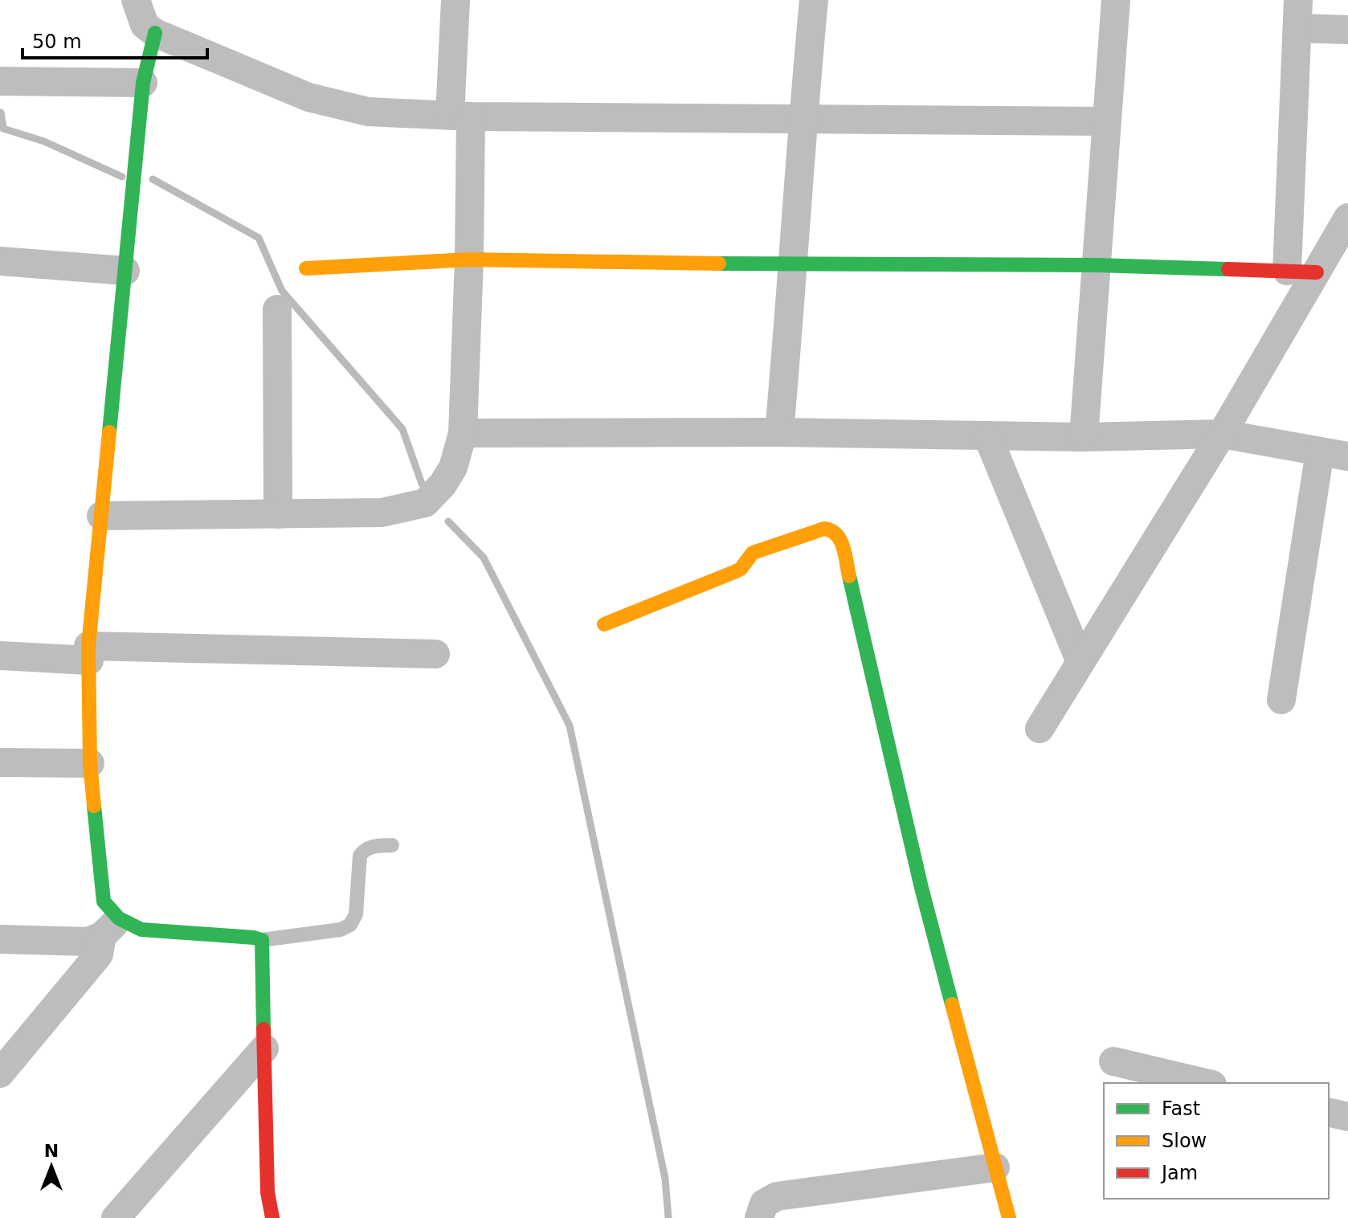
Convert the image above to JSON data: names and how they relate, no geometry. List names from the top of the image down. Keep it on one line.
{"legend":["Fast","Slow","Jam"],"scale_bar":"50 m","north":"top"}
